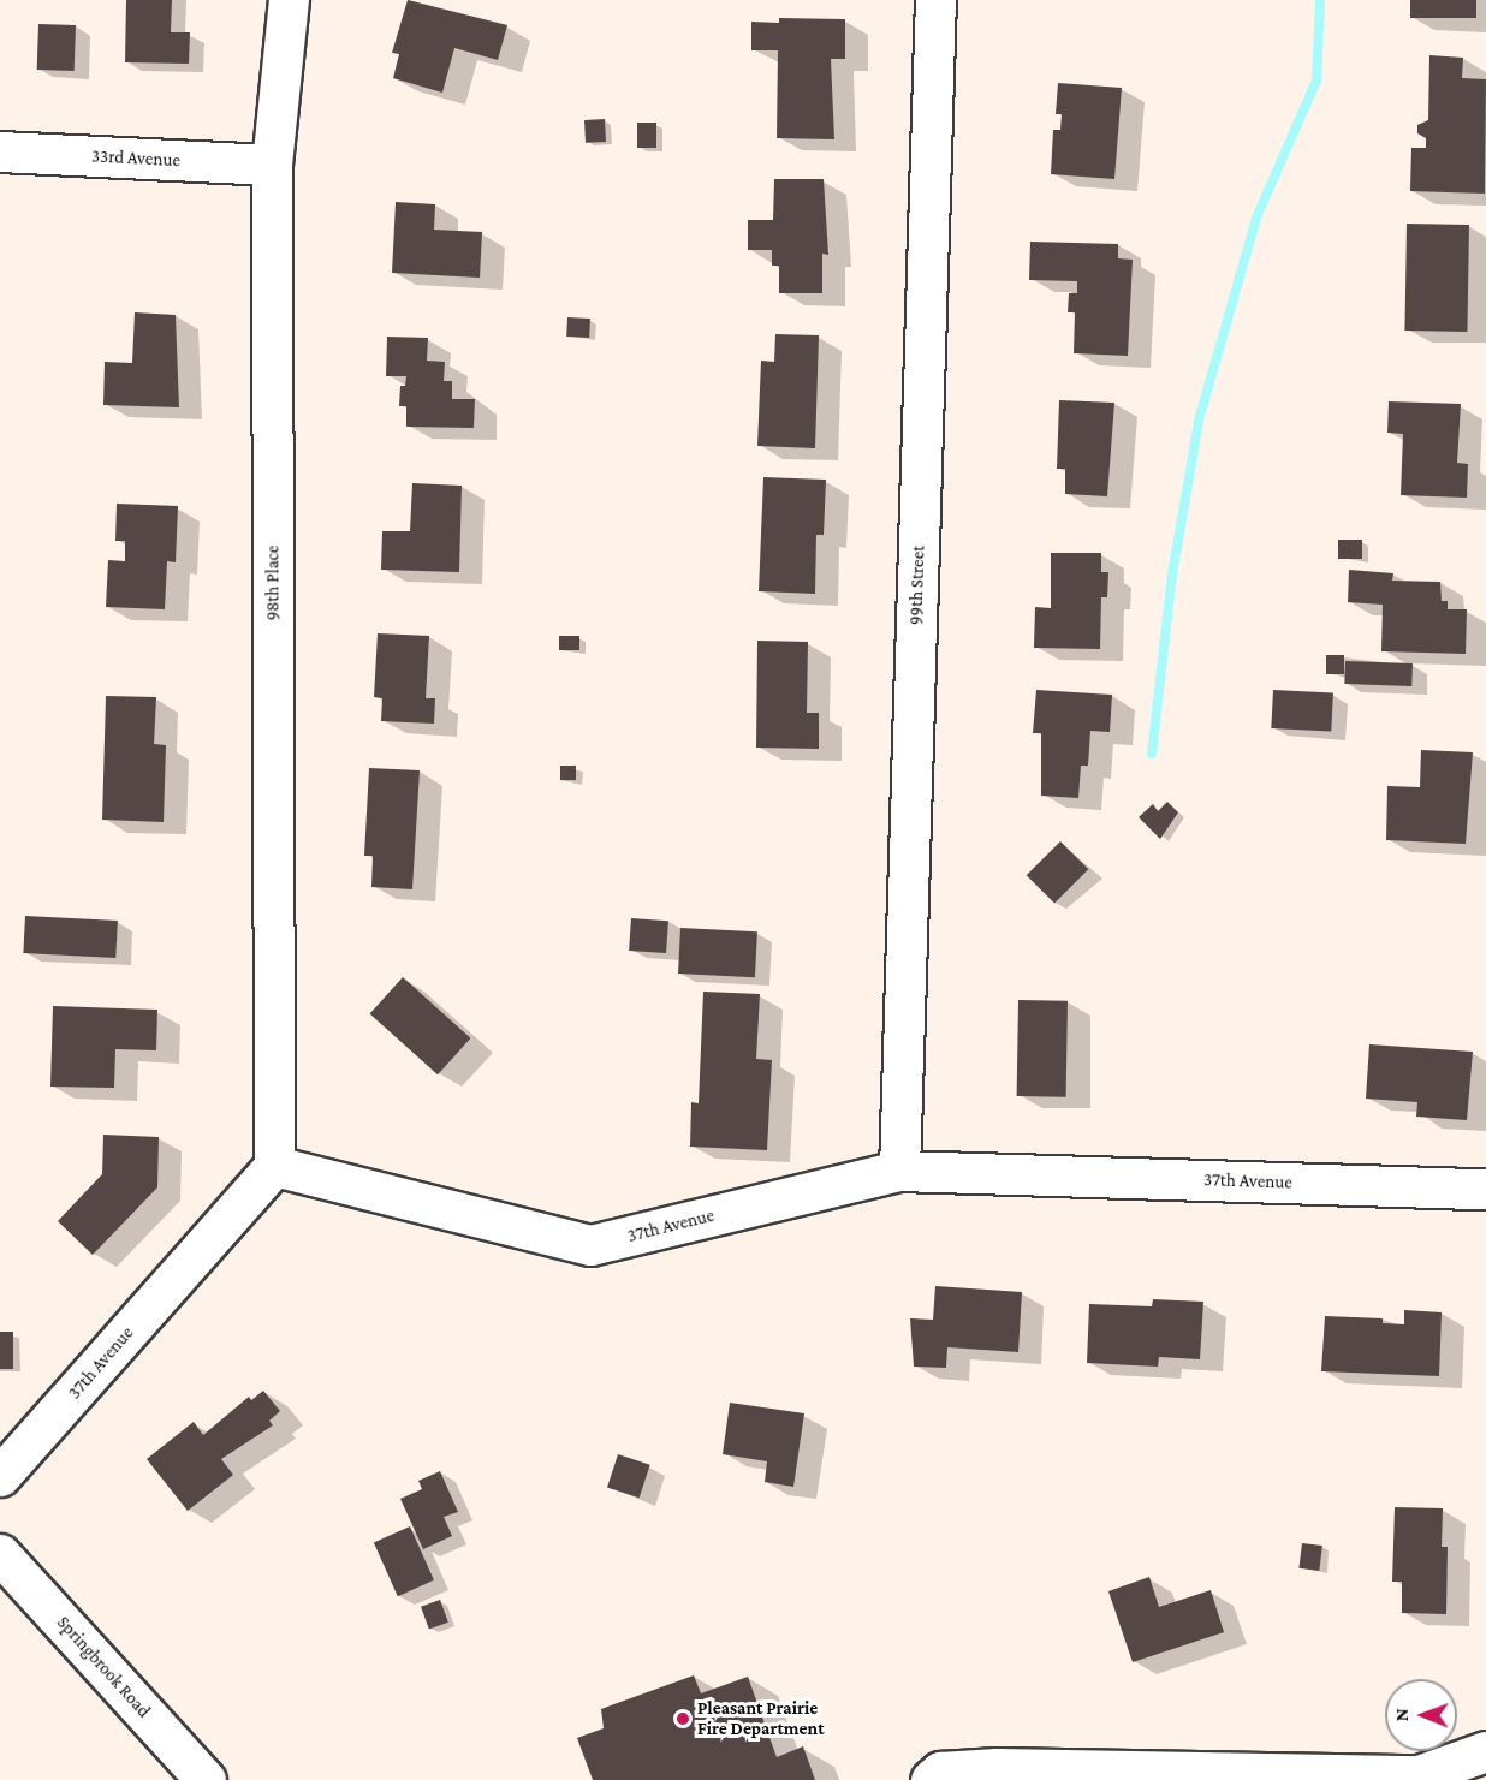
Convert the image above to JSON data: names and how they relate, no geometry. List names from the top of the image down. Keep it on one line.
{"streets":{"street":["33rd Avenue","98th Place","99th Street","37th Avenue","Springbrook Road"]},"crossings":[["33rd Avenue","98th Place"],["98th Place","37th Avenue"],["99th Street","37th Avenue"]],"places":["Pleasant Prairie Fire Department"],"north":"left"}
